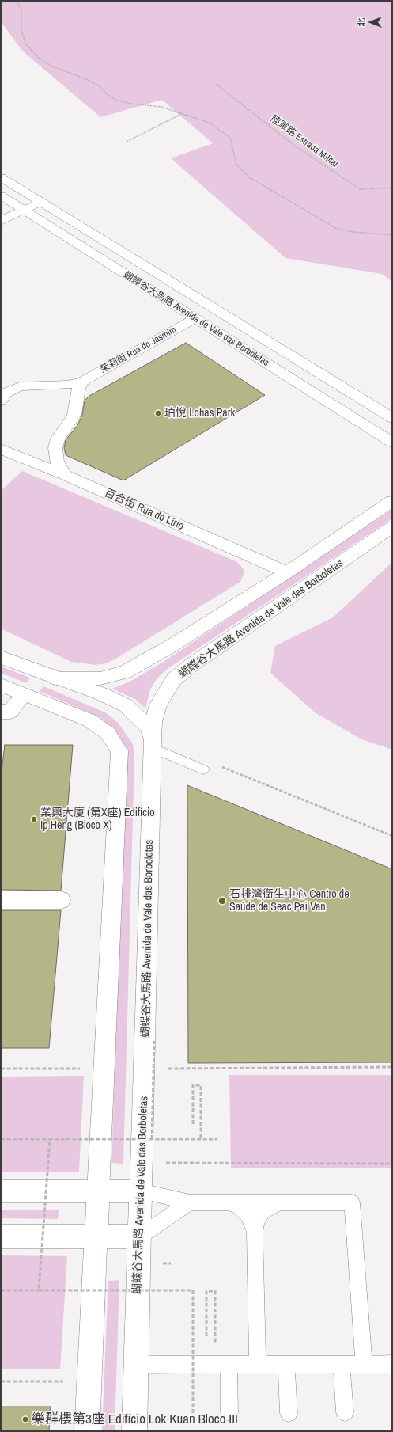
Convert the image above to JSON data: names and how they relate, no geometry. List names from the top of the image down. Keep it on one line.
{"streets":{"street":["蝴蝶谷大馬路 Avenida de Vale das Borboletas","茉莉街 Rua do Jasmim","百合街 Rua do Lírio"],"path":["陸軍路 Estrada Militar"]},"crossings":[["蝴蝶谷大馬路 Avenida de Vale das Borboletas","茉莉街 Rua do Jasmim"],["蝴蝶谷大馬路 Avenida de Vale das Borboletas","百合街 Rua do Lírio"]],"places":["珀悅 Lohas Park","業興大廈 (第X座) Edifício Ip Heng (Bloco X)","石排灣衛生中心 Centro de Saúde de Seac Pai Van","樂群樓第3座 Edifício Lok Kuan Bloco III"],"north":"left"}
